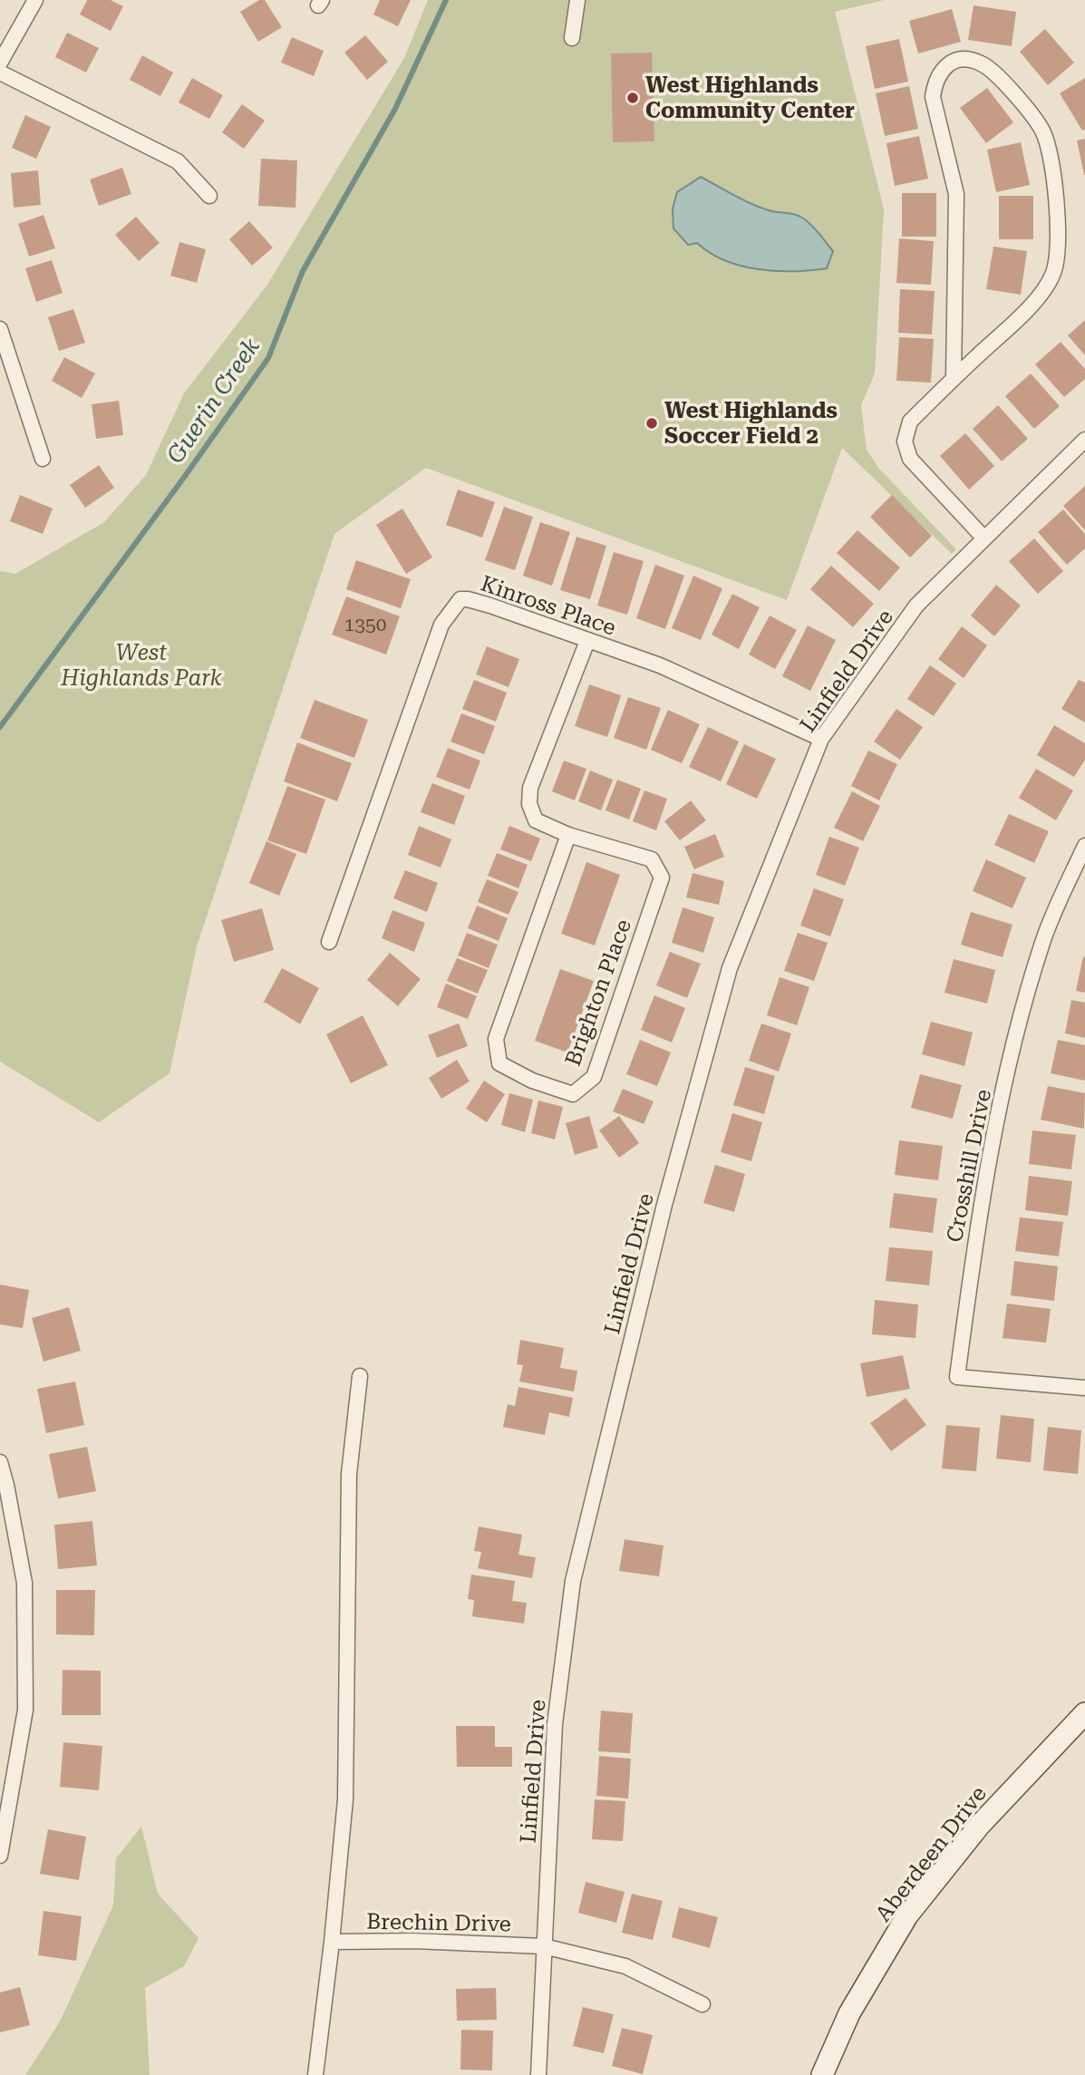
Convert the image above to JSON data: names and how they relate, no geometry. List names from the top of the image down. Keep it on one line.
{"streets":{"street":["Kinross Place","Linfield Drive","Brighton Place","Crosshill Drive","Aberdeen Drive","Brechin Drive"]},"crossings":[["Kinross Place","Linfield Drive"],["Kinross Place","Brighton Place"],["Linfield Drive","Brechin Drive"]],"water":["Guerin Creek"],"parks":["West Highlands Park"],"places":["West Highlands Community Center","West Highlands Soccer Field 2"],"house_numbers":["1350"]}
